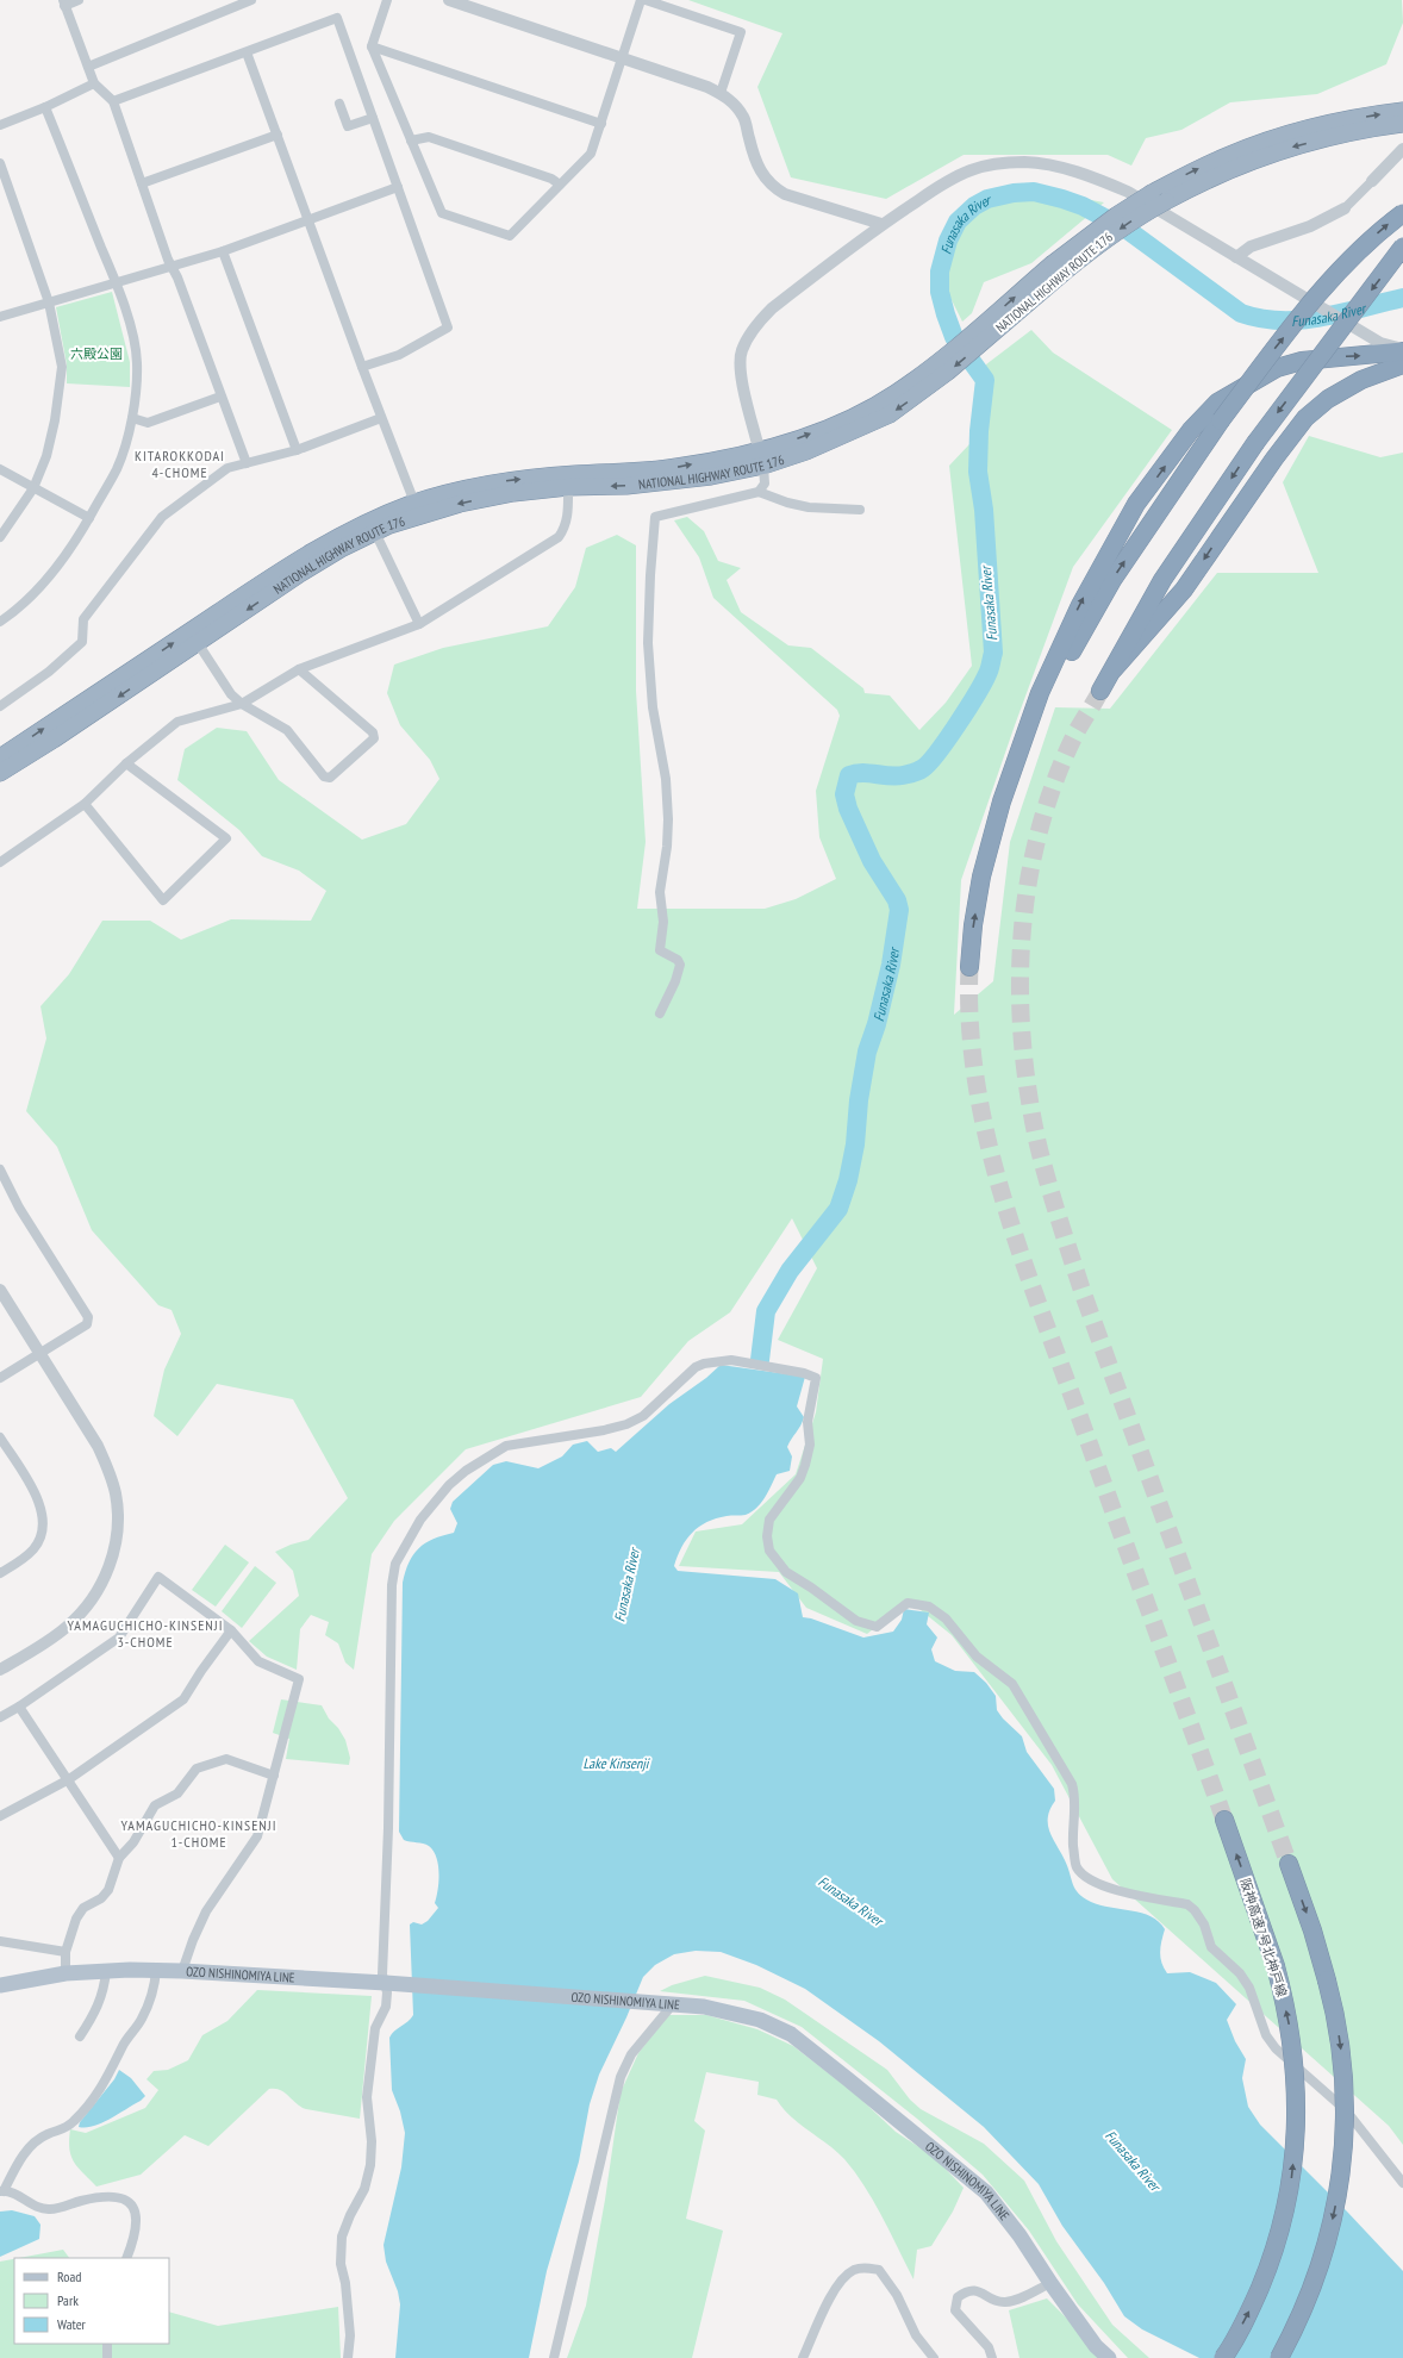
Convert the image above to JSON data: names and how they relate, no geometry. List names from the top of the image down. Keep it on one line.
{"streets":{"highway":["NATIONAL HIGHWAY ROUTE 176","阪神高速7号北神戸線"],"main road":["OZO NISHINOMIYA LINE"]},"districts":["KITAROKKODAI 4-CHOME","YAMAGUCHICHO-KINSENJI 3-CHOME","YAMAGUCHICHO-KINSENJI 1-CHOME"],"water":["Funasaka River","Lake Kinsenji"],"parks":["六殿公園"],"legend":["Road","Park","Water"]}
